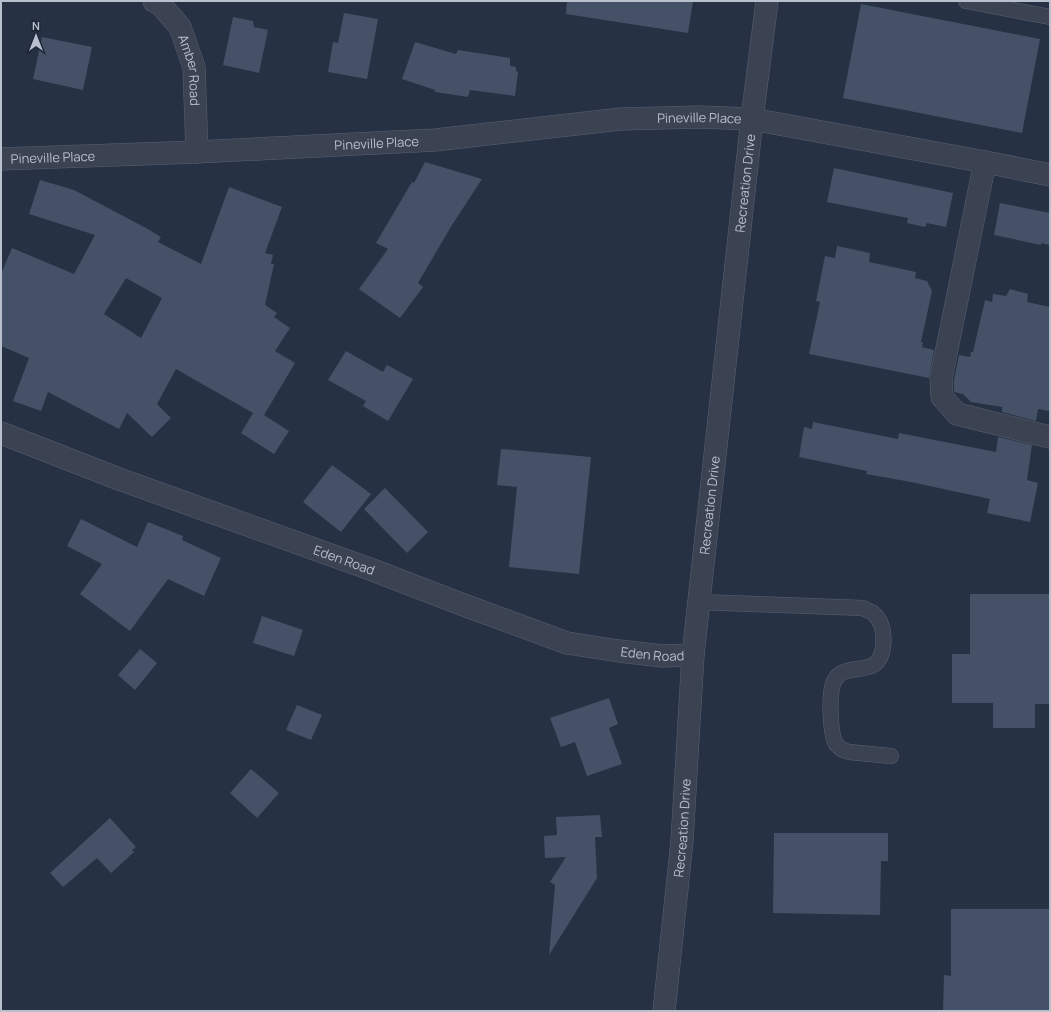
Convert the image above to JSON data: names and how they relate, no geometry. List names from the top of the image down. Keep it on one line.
{"streets":{"street":["Amber Road","Pineville Place","Recreation Drive","Eden Road"]},"crossings":[["Amber Road","Pineville Place"],["Pineville Place","Recreation Drive"],["Recreation Drive","Eden Road"]],"north":"top"}
